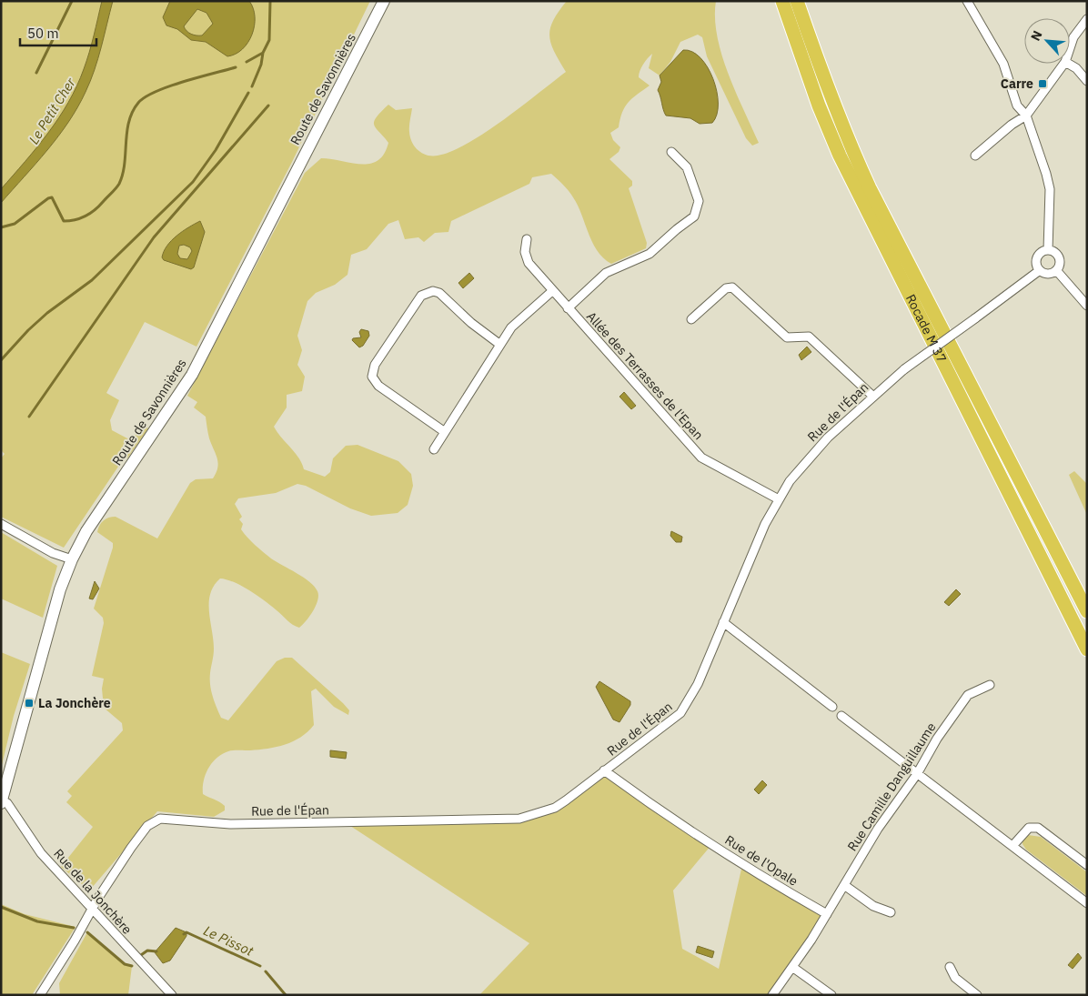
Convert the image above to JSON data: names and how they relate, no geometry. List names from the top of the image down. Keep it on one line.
{"streets":{"highway":["Rocade M 37"],"main road":["Route de Savonnières"],"street":["Allée des Terrasses de l'Epan","Rue de l'Épan","Rue Camille Danguillaume","Rue de l'Opale","Rue de la Jonchère"]},"crossings":[["Route de Savonnières","Rue de la Jonchère"],["Allée des Terrasses de l'Epan","Rue de l'Épan"],["Rue de l'Épan","Rue de l'Opale"],["Rue de l'Épan","Rue de la Jonchère"],["Rue Camille Danguillaume","Rue de l'Opale"]],"water":["Le Petit Cher","Le Pissot"],"places":{"transit":["Carre","La Jonchère"]},"scale_bar":"50 m","north":"top left"}
